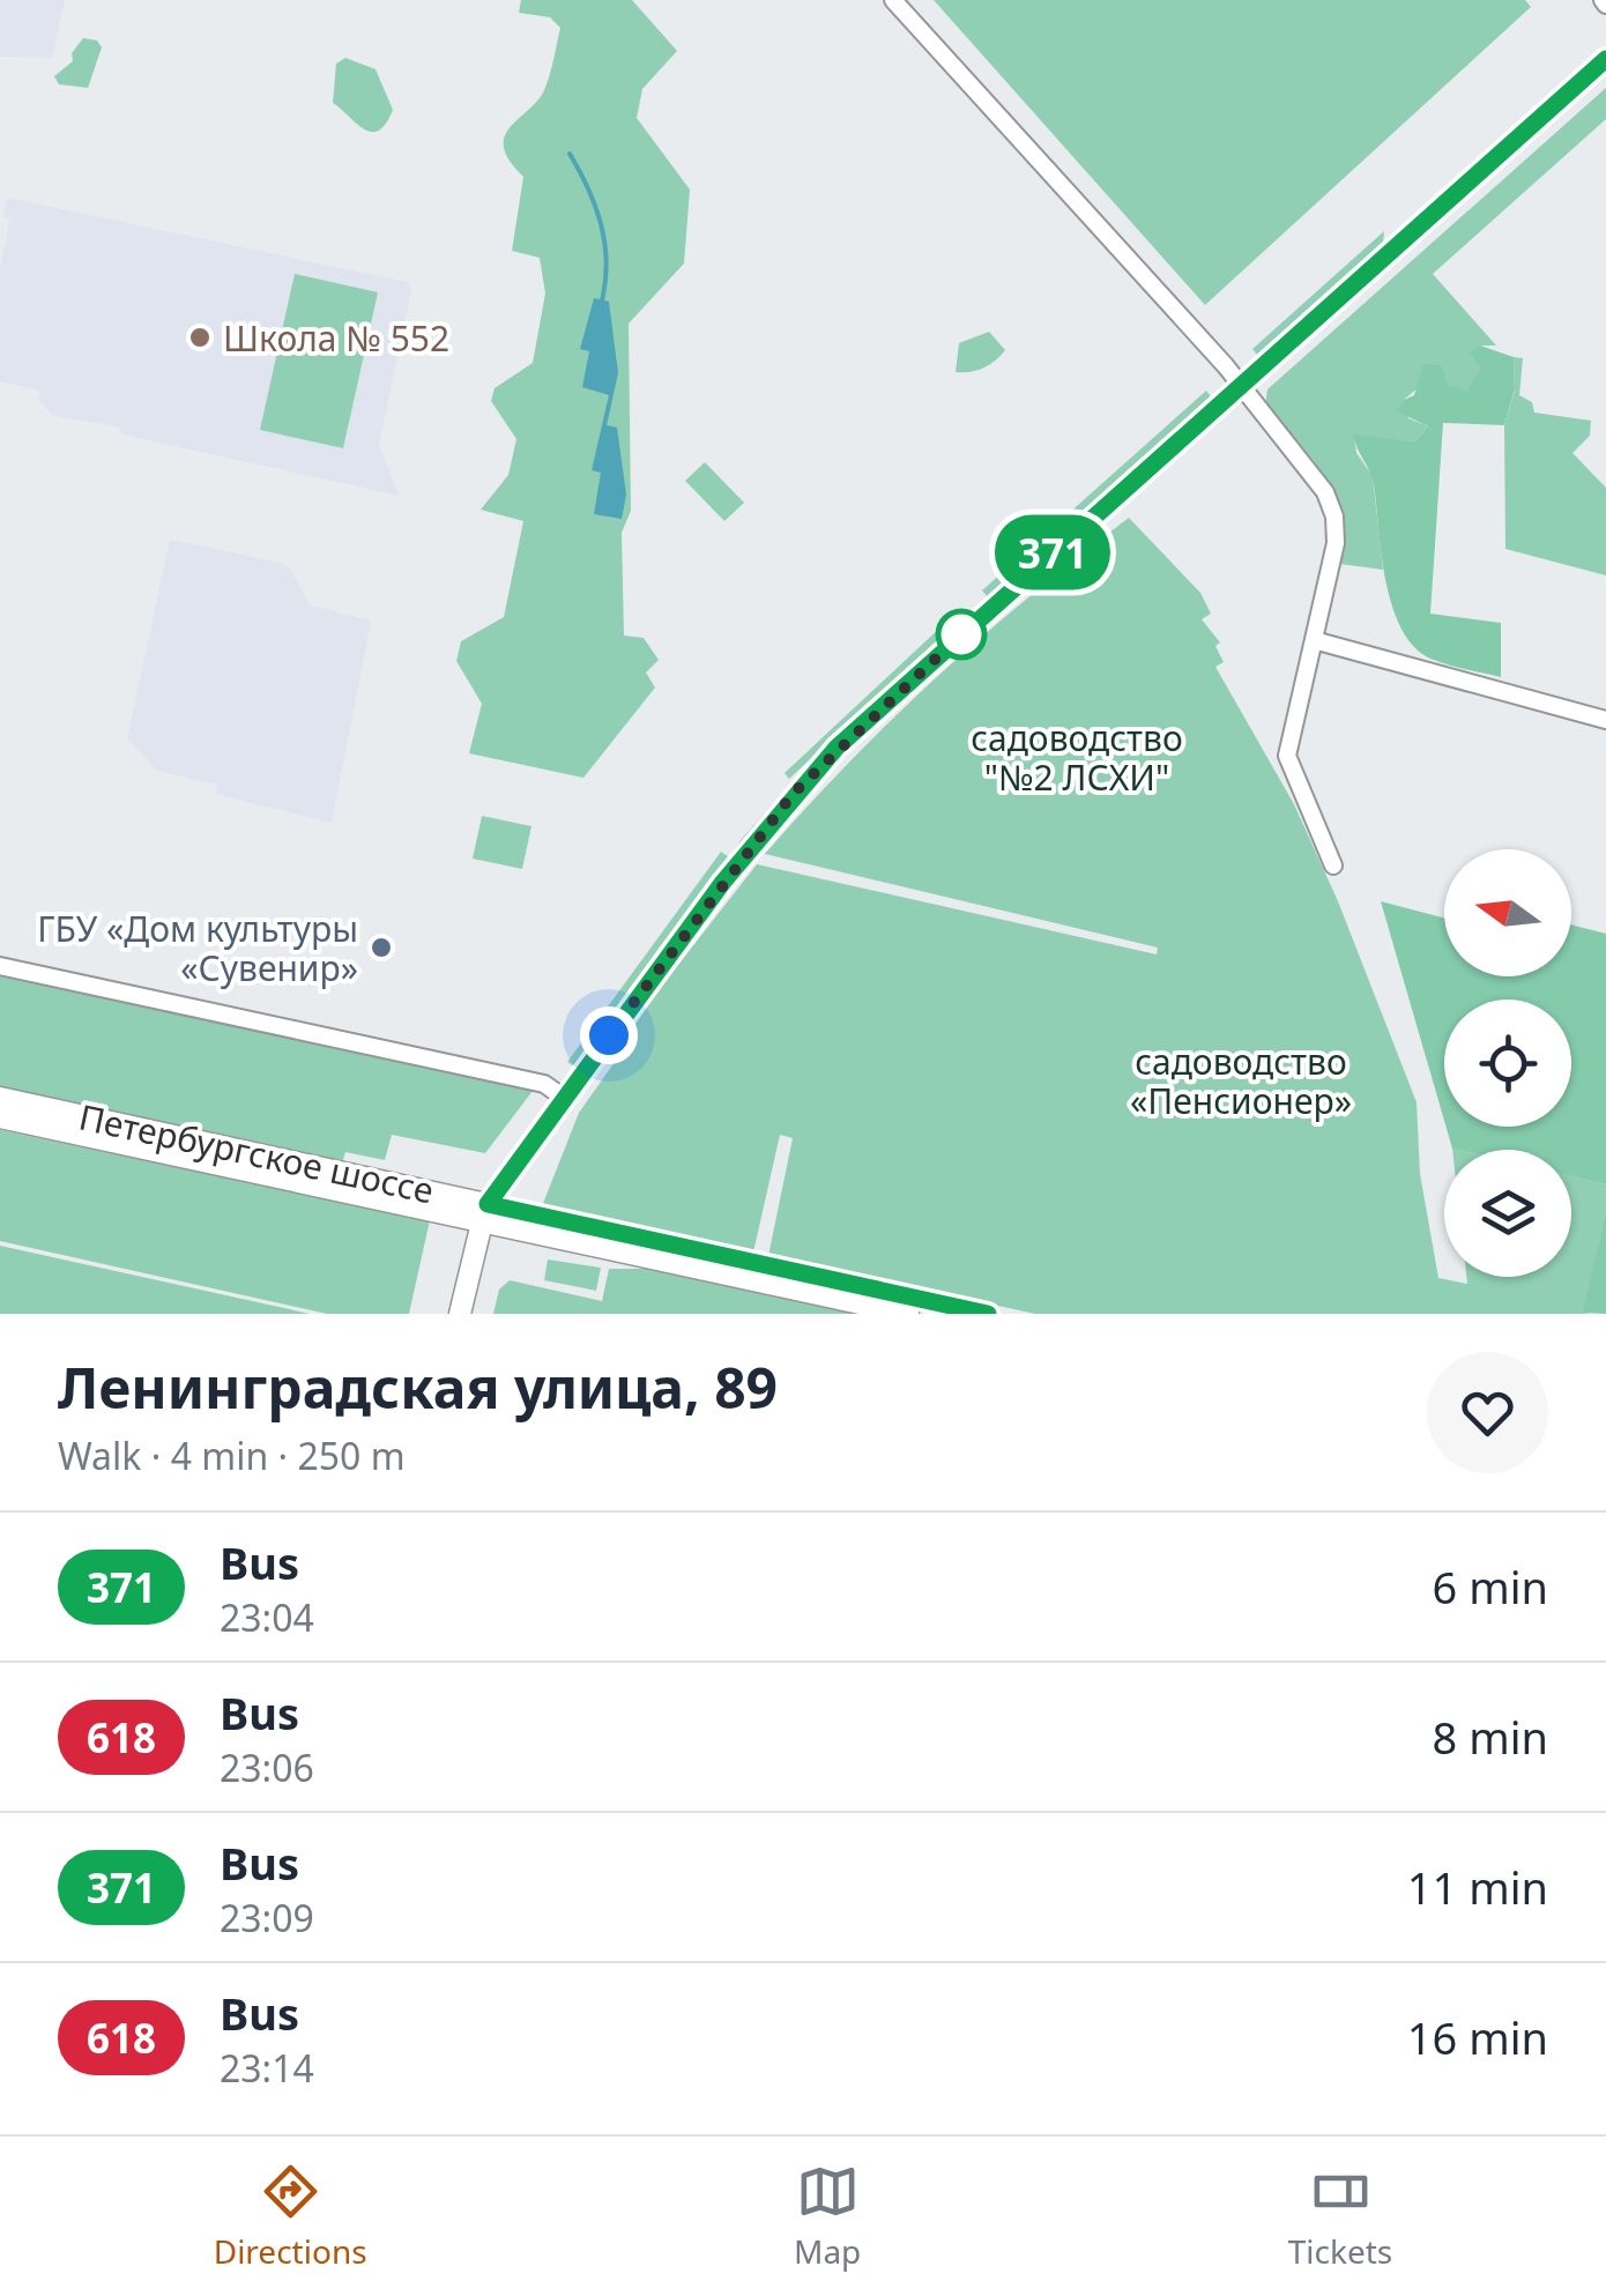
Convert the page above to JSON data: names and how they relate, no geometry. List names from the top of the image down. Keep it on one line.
{"streets":{"main road":["Петербургское шоссе"]},"parks":["садоводство \"№2 ЛСХИ\"","садоводство «Пенсионер»"],"places":["Школа № 552","ГБУ «Дом культуры «Сувенир»"],"lines":["bus line 371"],"north":"left","page":{"on_map":"371","heading":["Ленинградская улица, 89","Walk · 4 min · 250 m"],"list":[{"mark":"371","name":"Bus","note":"23:04","value":"6 min"},{"mark":"618","name":"Bus","note":"23:06","value":"8 min"},{"mark":"371","name":"Bus","note":"23:09","value":"11 min"},{"mark":"618","name":"Bus","note":"23:14","value":"16 min"}],"tabs":["Directions","Map","Tickets"]}}
